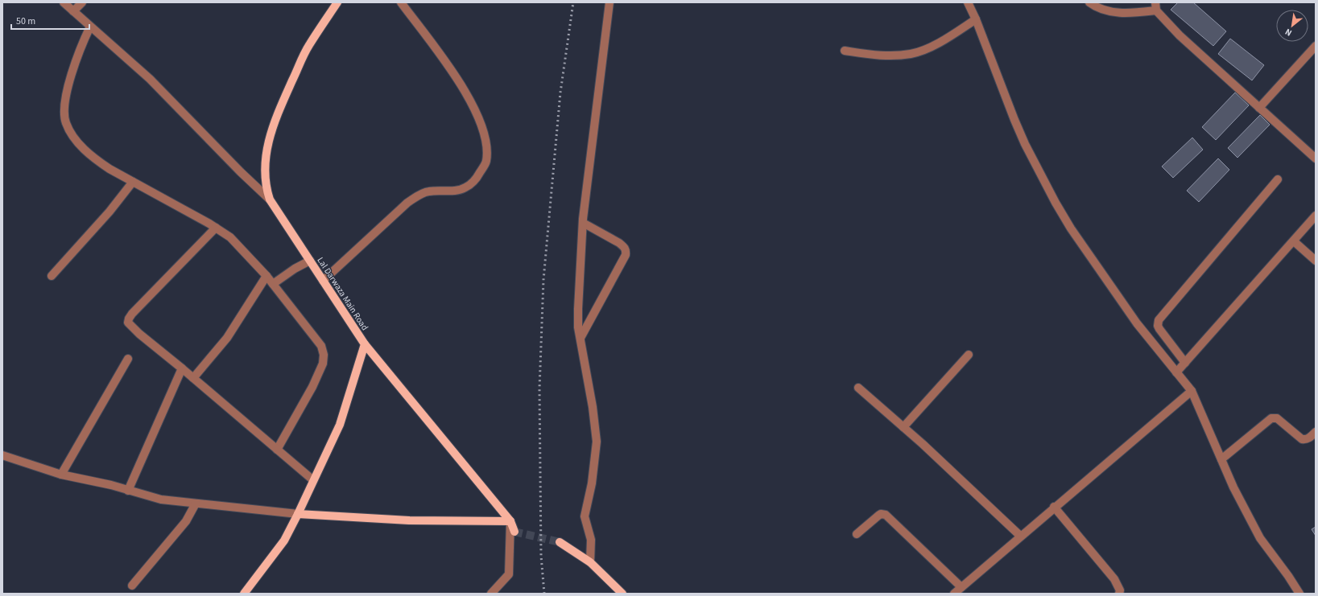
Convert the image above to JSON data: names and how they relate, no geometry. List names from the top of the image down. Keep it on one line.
{"streets":{"main road":["Lal Darwaza Main Road"]},"scale_bar":"50 m","north":"bottom left"}
